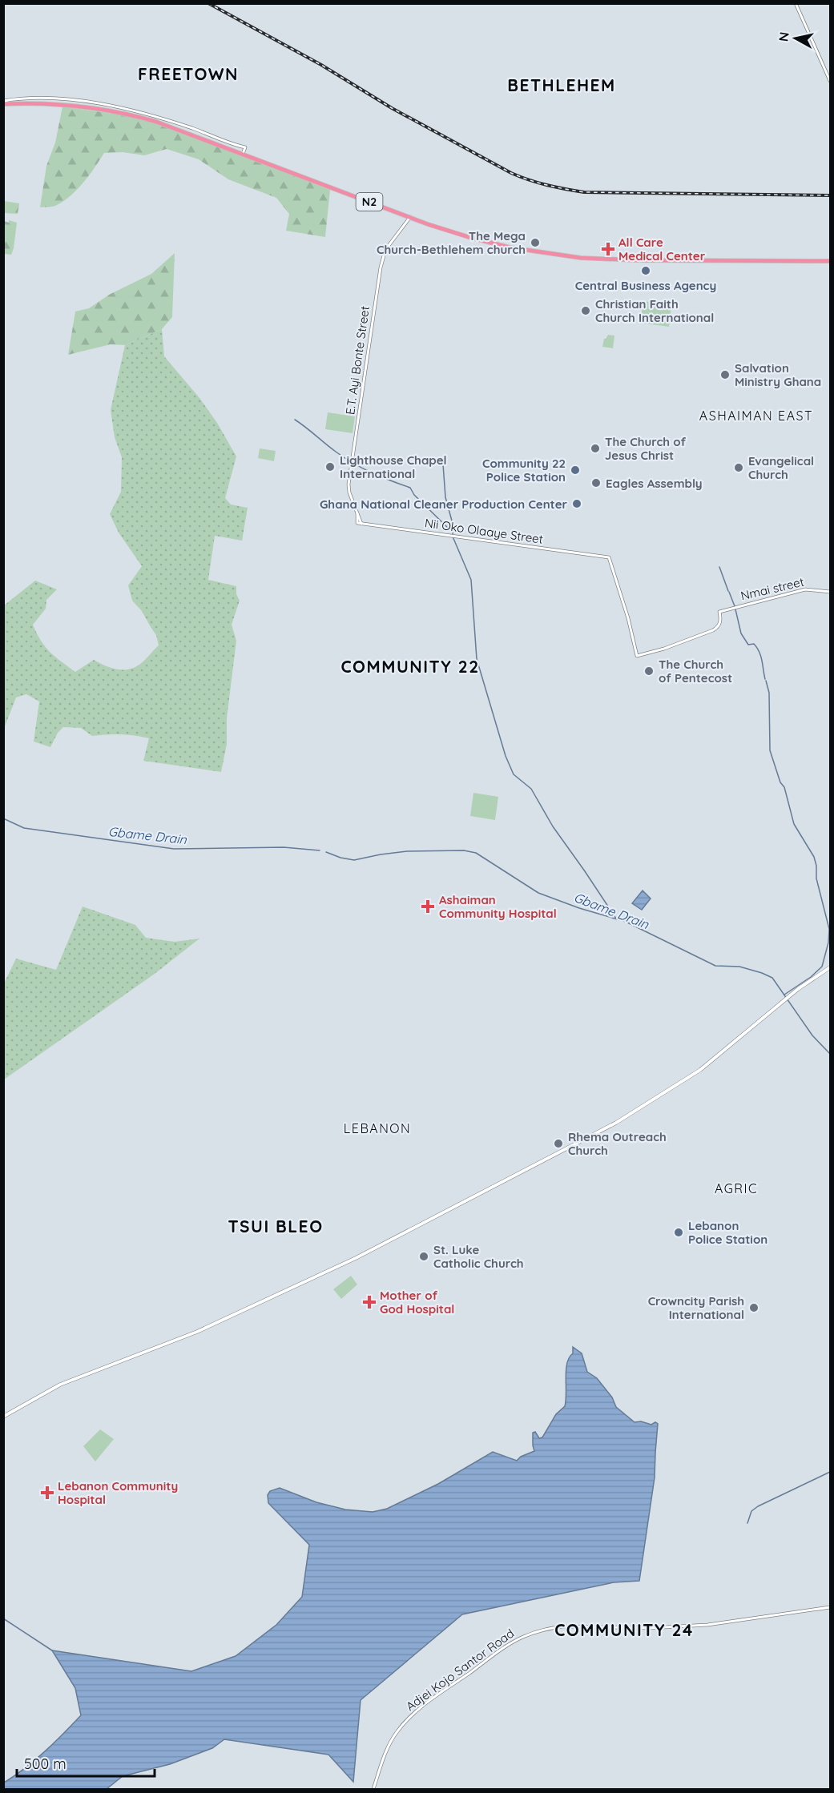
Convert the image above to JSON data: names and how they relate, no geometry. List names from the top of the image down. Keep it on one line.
{"streets":{"highway":["N2"],"street":["E.T. Ayi Bonte Street","Nii Oko Olaaye Street","Nmai street","Adjei Kojo Santor Road"]},"crossings":[["N2","E.T. Ayi Bonte Street"],["E.T. Ayi Bonte Street","Nii Oko Olaaye Street"],["Nii Oko Olaaye Street","Nmai street"]],"districts":["FREETOWN","BETHLEHEM","ASHAIMAN EAST","COMMUNITY 22","LEBANON","AGRIC","TSUI BLEO","COMMUNITY 24"],"water":["Gbame Drain"],"places":{"other":["The Mega Church-Bethlehem church","Central Business Agency","Christian Faith Church International","Salvation Ministry Ghana","The Church of Jesus Christ","Lighthouse Chapel International","Evangelical Church","Community 22 Police Station","Eagles Assembly","Ghana National Cleaner Production Center","The Church of Pentecost","Rhema Outreach Church","Lebanon Police Station","St. Luke Catholic Church","Crowncity Parish International"],"health":["All Care Medical Center","Ashaiman Community Hospital","Mother of God Hospital","Lebanon Community Hospital"]},"scale_bar":"500 m","north":"left"}
